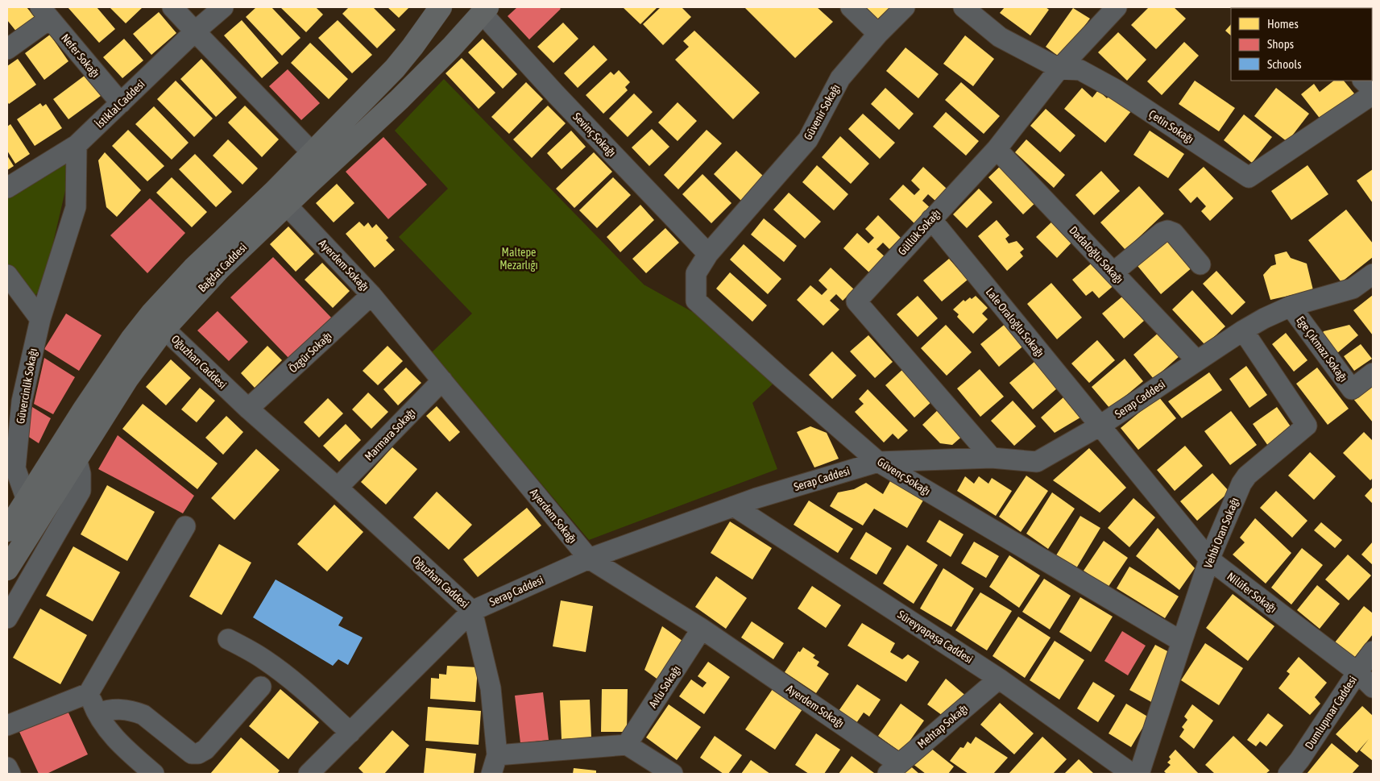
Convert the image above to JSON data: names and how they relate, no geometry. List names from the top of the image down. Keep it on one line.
{"streets":{"main road":["Bağdat Caddesi"],"street":["Nefer Sokağı","İstiklal Caddesi","Güvenir Sokağı","Çetin Sokağı","Sevinç Sokağı","Güllük Sokağı","Dadaloğlu Sokağı","Ayerdem Sokağı","Lale Oraloğlu Sokağı","Ege Çıkmazı Sokağı","Özgür Sokağı","Oğuzhan Caddesi","Güvercinlik Sokağı","Serap Caddesi","Marmara Sokağı","Güvenç Sokağı","Vehbi Oran Sokağı","Nilüfer Sokağı","Süreyyapaşa Caddesi","Avlu Sokağı","Dumlupınar Caddesi","Mehtap Sokağı"]},"crossings":[["Nefer Sokağı","İstiklal Caddesi"],["İstiklal Caddesi","Güvercinlik Sokağı"],["Güvenir Sokağı","Sevinç Sokağı"],["Güvenir Sokağı","Güvenç Sokağı"],["Çetin Sokağı","Güllük Sokağı"],["Sevinç Sokağı","Bağdat Caddesi"],["Sevinç Sokağı","Güvenç Sokağı"],["Güllük Sokağı","Dadaloğlu Sokağı"],["Güllük Sokağı","Lale Oraloğlu Sokağı"],["Güllük Sokağı","Serap Caddesi"],["Dadaloğlu Sokağı","Serap Caddesi"],["Ayerdem Sokağı","Bağdat Caddesi"],["Ayerdem Sokağı","Özgür Sokağı"],["Ayerdem Sokağı","Serap Caddesi"],["Ayerdem Sokağı","Marmara Sokağı"],["Ayerdem Sokağı","Avlu Sokağı"],["Ayerdem Sokağı","Mehtap Sokağı"],["Bağdat Caddesi","Oğuzhan Caddesi"],["Bağdat Caddesi","Güvercinlik Sokağı"],["Lale Oraloğlu Sokağı","Serap Caddesi"],["Lale Oraloğlu Sokağı","Nilüfer Sokağı"],["Ege Çıkmazı Sokağı","Serap Caddesi"],["Özgür Sokağı","Oğuzhan Caddesi"],["Oğuzhan Caddesi","Serap Caddesi"],["Oğuzhan Caddesi","Marmara Sokağı"],["Oğuzhan Caddesi","Avlu Sokağı"],["Serap Caddesi","Güvenç Sokağı"],["Serap Caddesi","Vehbi Oran Sokağı"],["Serap Caddesi","Nilüfer Sokağı"],["Serap Caddesi","Süreyyapaşa Caddesi"],["Güvenç Sokağı","Vehbi Oran Sokağı"],["Vehbi Oran Sokağı","Nilüfer Sokağı"],["Nilüfer Sokağı","Dumlupınar Caddesi"],["Süreyyapaşa Caddesi","Mehtap Sokağı"]],"parks":["Maltepe Mezarlığı"],"legend":["Homes","Shops","Schools"]}
